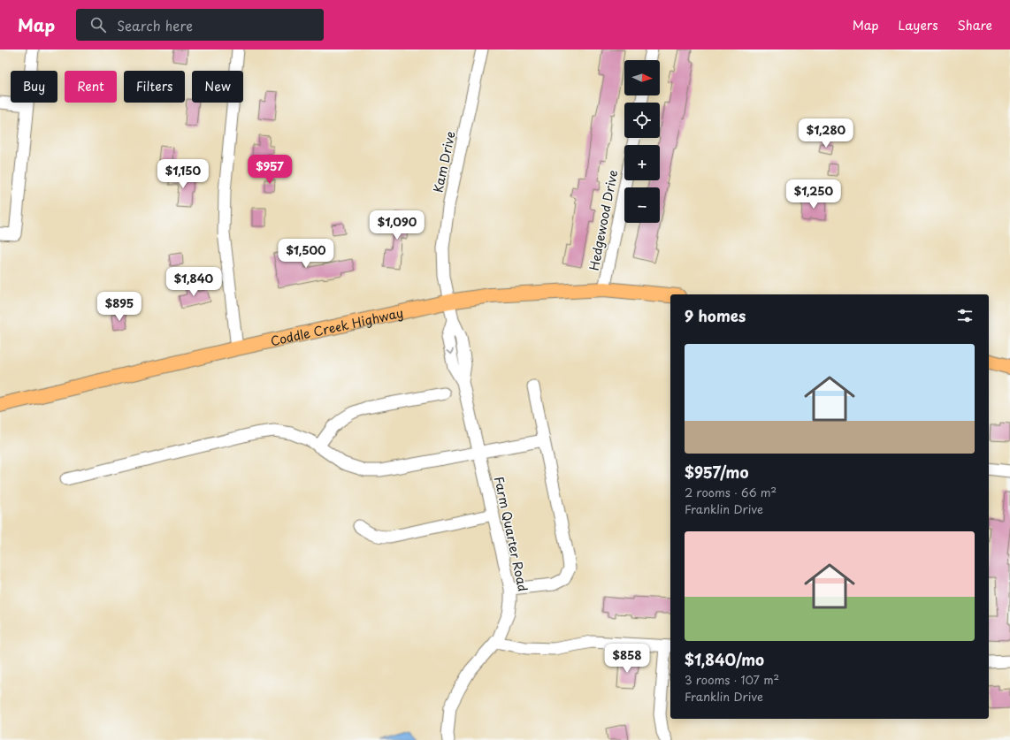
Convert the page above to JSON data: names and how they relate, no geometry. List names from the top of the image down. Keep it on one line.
{"streets":{"main road":["Coddle Creek Highway"],"street":["Kam Drive","Hedgewood Drive","Farm Quarter Road"]},"crossings":[["Kam Drive","Coddle Creek Highway"],["Kam Drive","Farm Quarter Road"],["Hedgewood Drive","Coddle Creek Highway"],["Coddle Creek Highway","Farm Quarter Road"]],"north":"right","page":{"header":"Map","search":"Search here","nav":["Map","Layers","Share"],"map_buttons":["+","−"],"chip":["Buy","Rent","Filters","New"],"price":["$1,280","$957","$1,150","$1,250","$1,090","$1,500","$1,840","$895","$858"],"heading":"9 homes","list":[{"name":"$957/mo","note":"2 rooms · 66 m² · Franklin Drive"},{"name":"$1,840/mo","note":"3 rooms · 107 m² · Franklin Drive"}]}}
